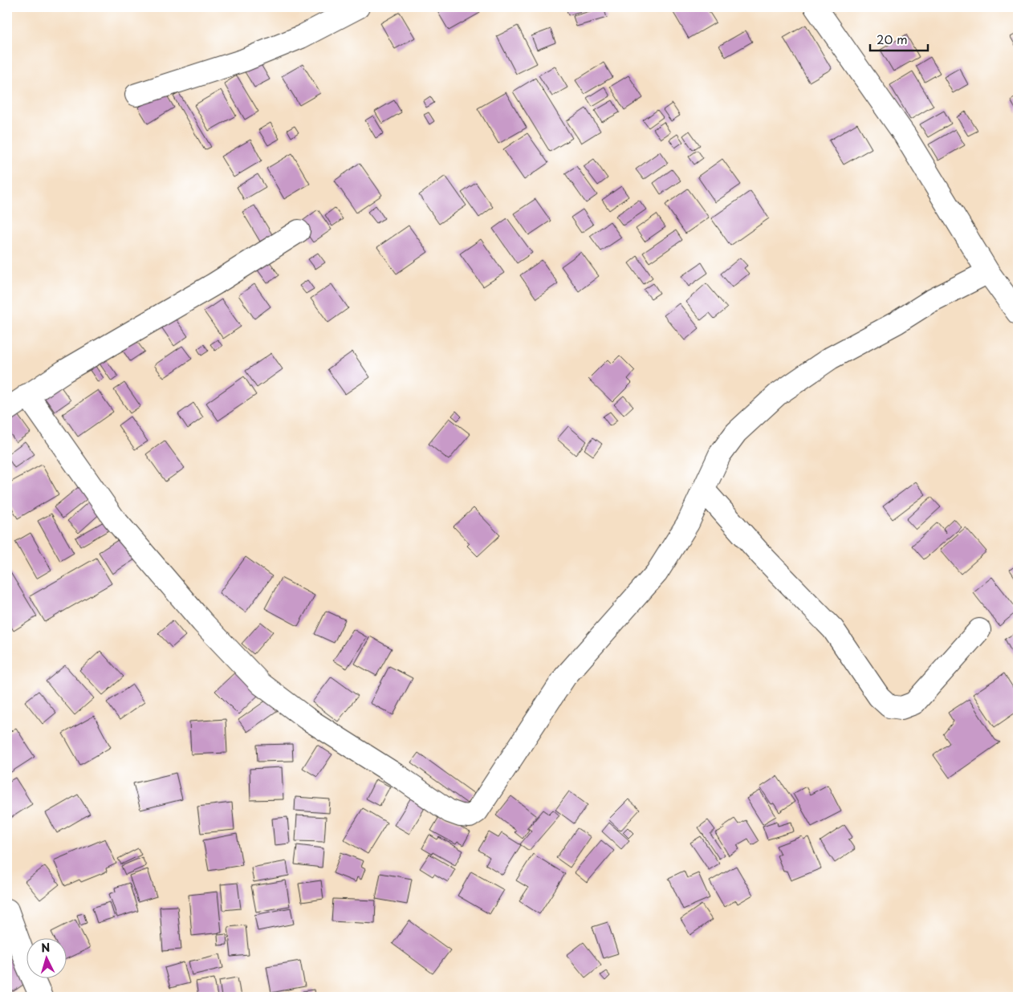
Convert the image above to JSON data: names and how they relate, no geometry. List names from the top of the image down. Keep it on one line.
{"scale_bar":"20 m","north":"top"}
